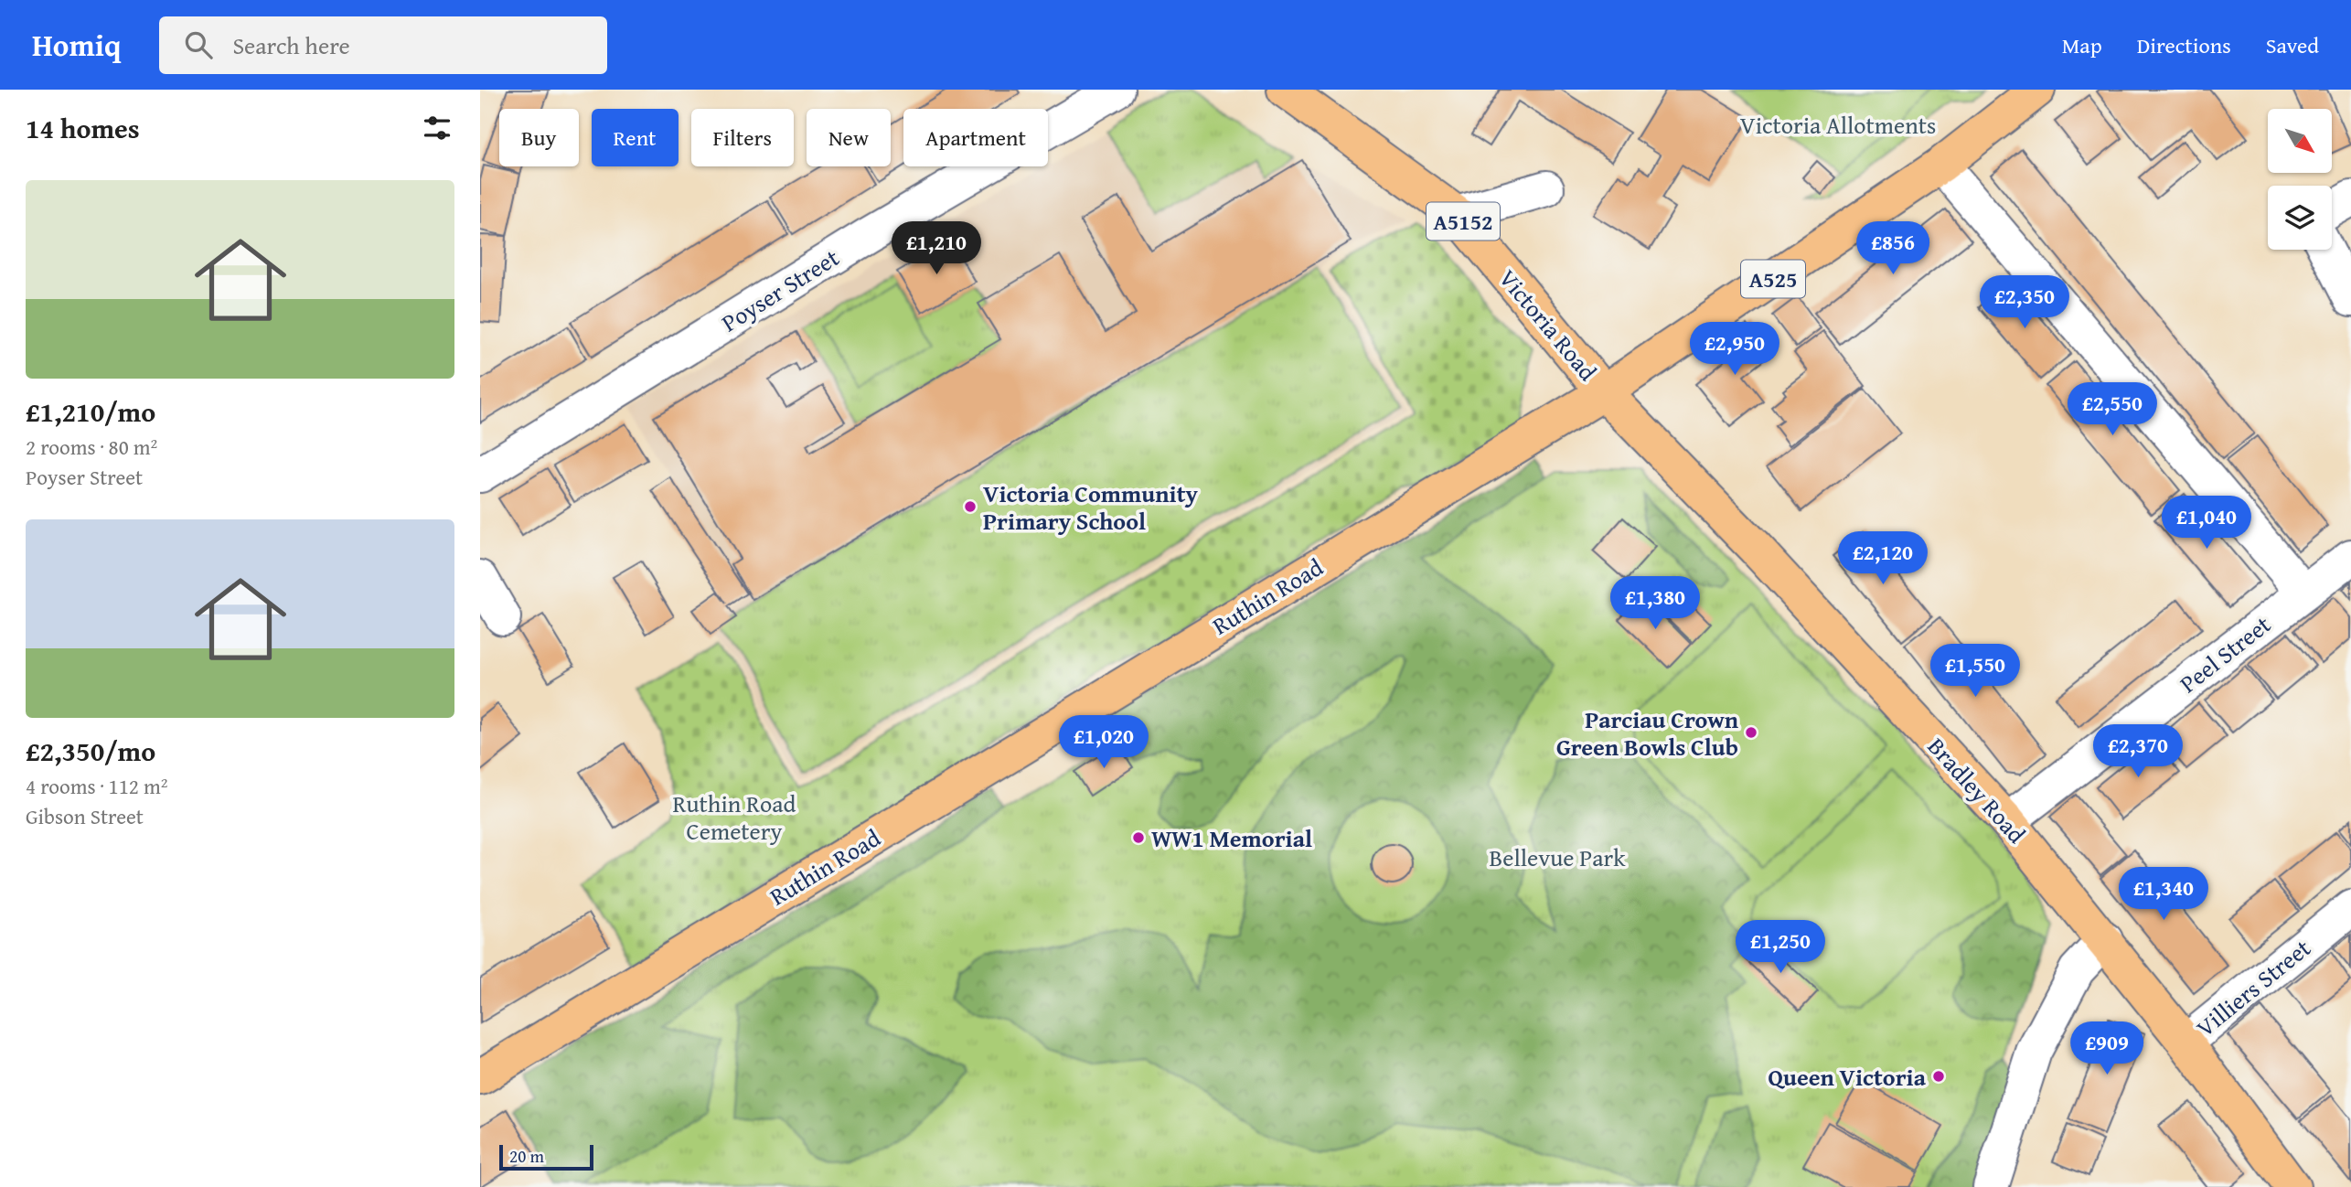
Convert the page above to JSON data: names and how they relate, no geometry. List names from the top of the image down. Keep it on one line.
{"streets":{"main road":["A5152","A525","Victoria Road","Ruthin Road","Bradley Road"],"street":["Poyser Street","Peel Street","Villiers Street"]},"crossings":[["Victoria Road","Ruthin Road"],["Victoria Road","Bradley Road"],["Ruthin Road","Bradley Road"],["Peel Street","Bradley Road"],["Bradley Road","Villiers Street"]],"parks":["Victoria Allotments","Ruthin Road Cemetery","Bellevue Park"],"places":["Victoria Community Primary School","Parciau Crown Green Bowls Club","WW1 Memorial","Queen Victoria"],"scale_bar":"20 m","north":"bottom right","page":{"header":"Homiq","search":"Search here","nav":["Map","Directions","Saved"],"heading":"14 homes","chip":["Buy","Rent","Filters","New","Apartment"],"list":[{"name":"£1,210/mo","note":"2 rooms · 80 m² · Poyser Street"},{"name":"£2,350/mo","note":"4 rooms · 112 m² · Gibson Street"}],"price":["£1,210","£856","£2,350","£2,950","£2,550","£1,040","£2,120","£1,380","£1,550","£1,020","£2,370","£1,340","£1,250","£909"],"scale":"20 m"}}
